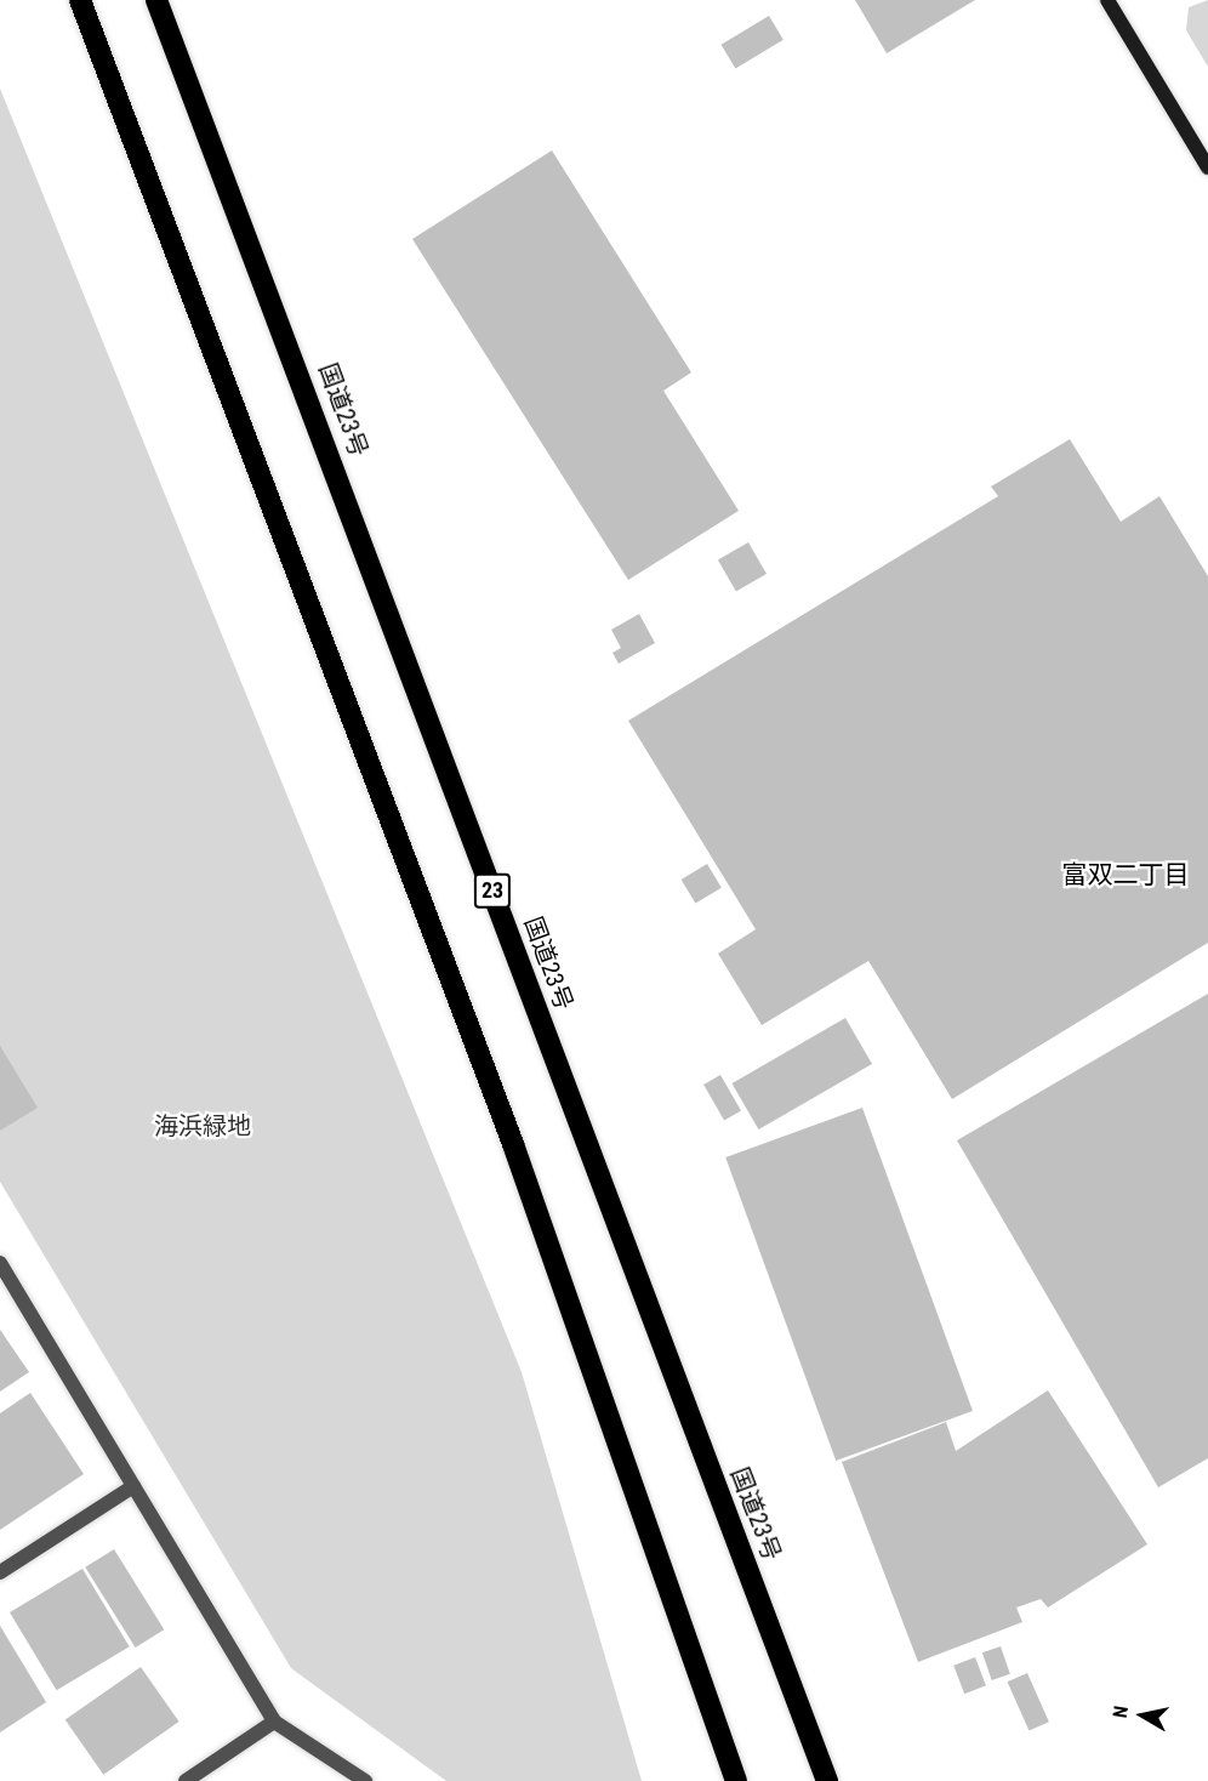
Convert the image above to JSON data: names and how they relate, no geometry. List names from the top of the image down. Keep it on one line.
{"streets":{"highway":["国道23号","23"]},"districts":["富双二丁目"],"parks":["海浜緑地"],"north":"left"}
